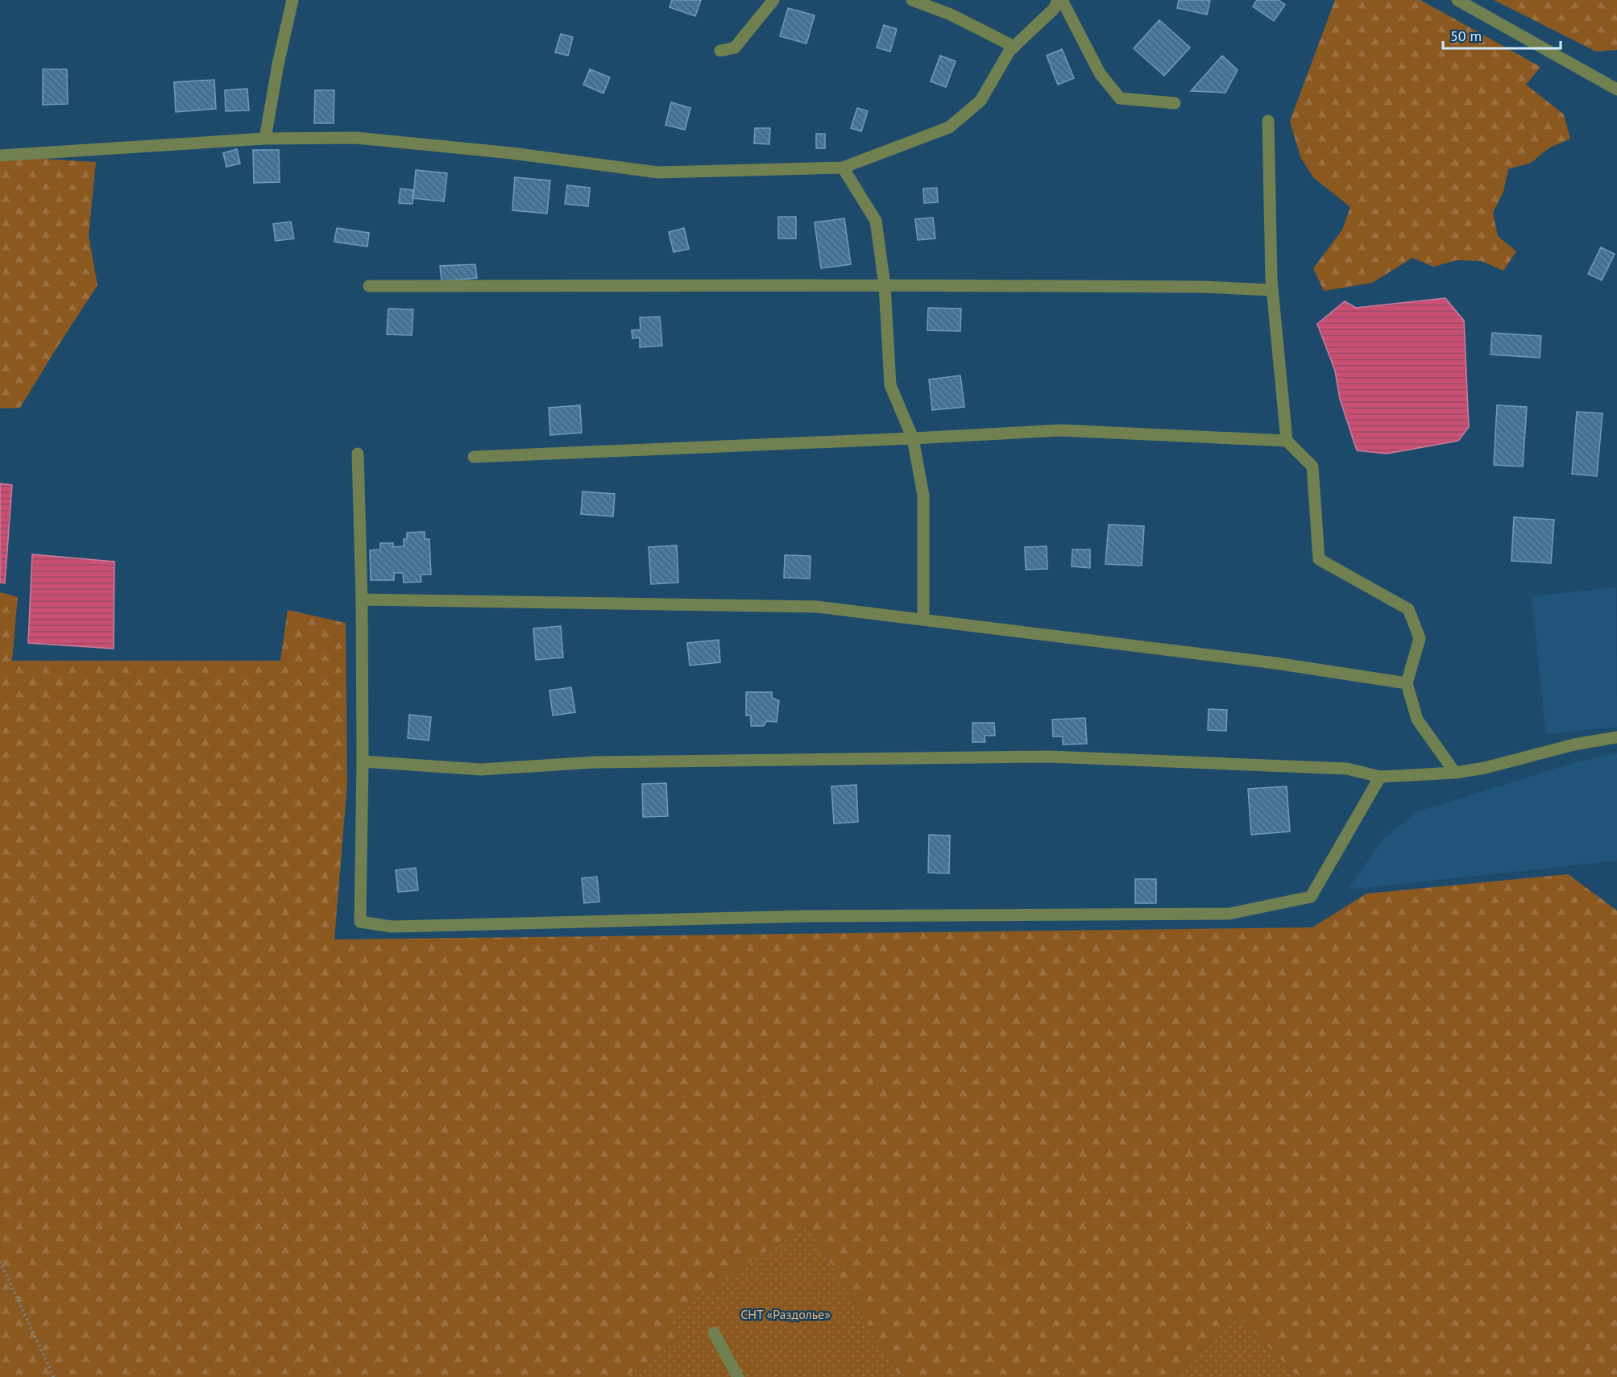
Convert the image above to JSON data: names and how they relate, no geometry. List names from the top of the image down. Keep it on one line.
{"parks":["СНТ «Раздолье»"],"scale_bar":"50 m"}
